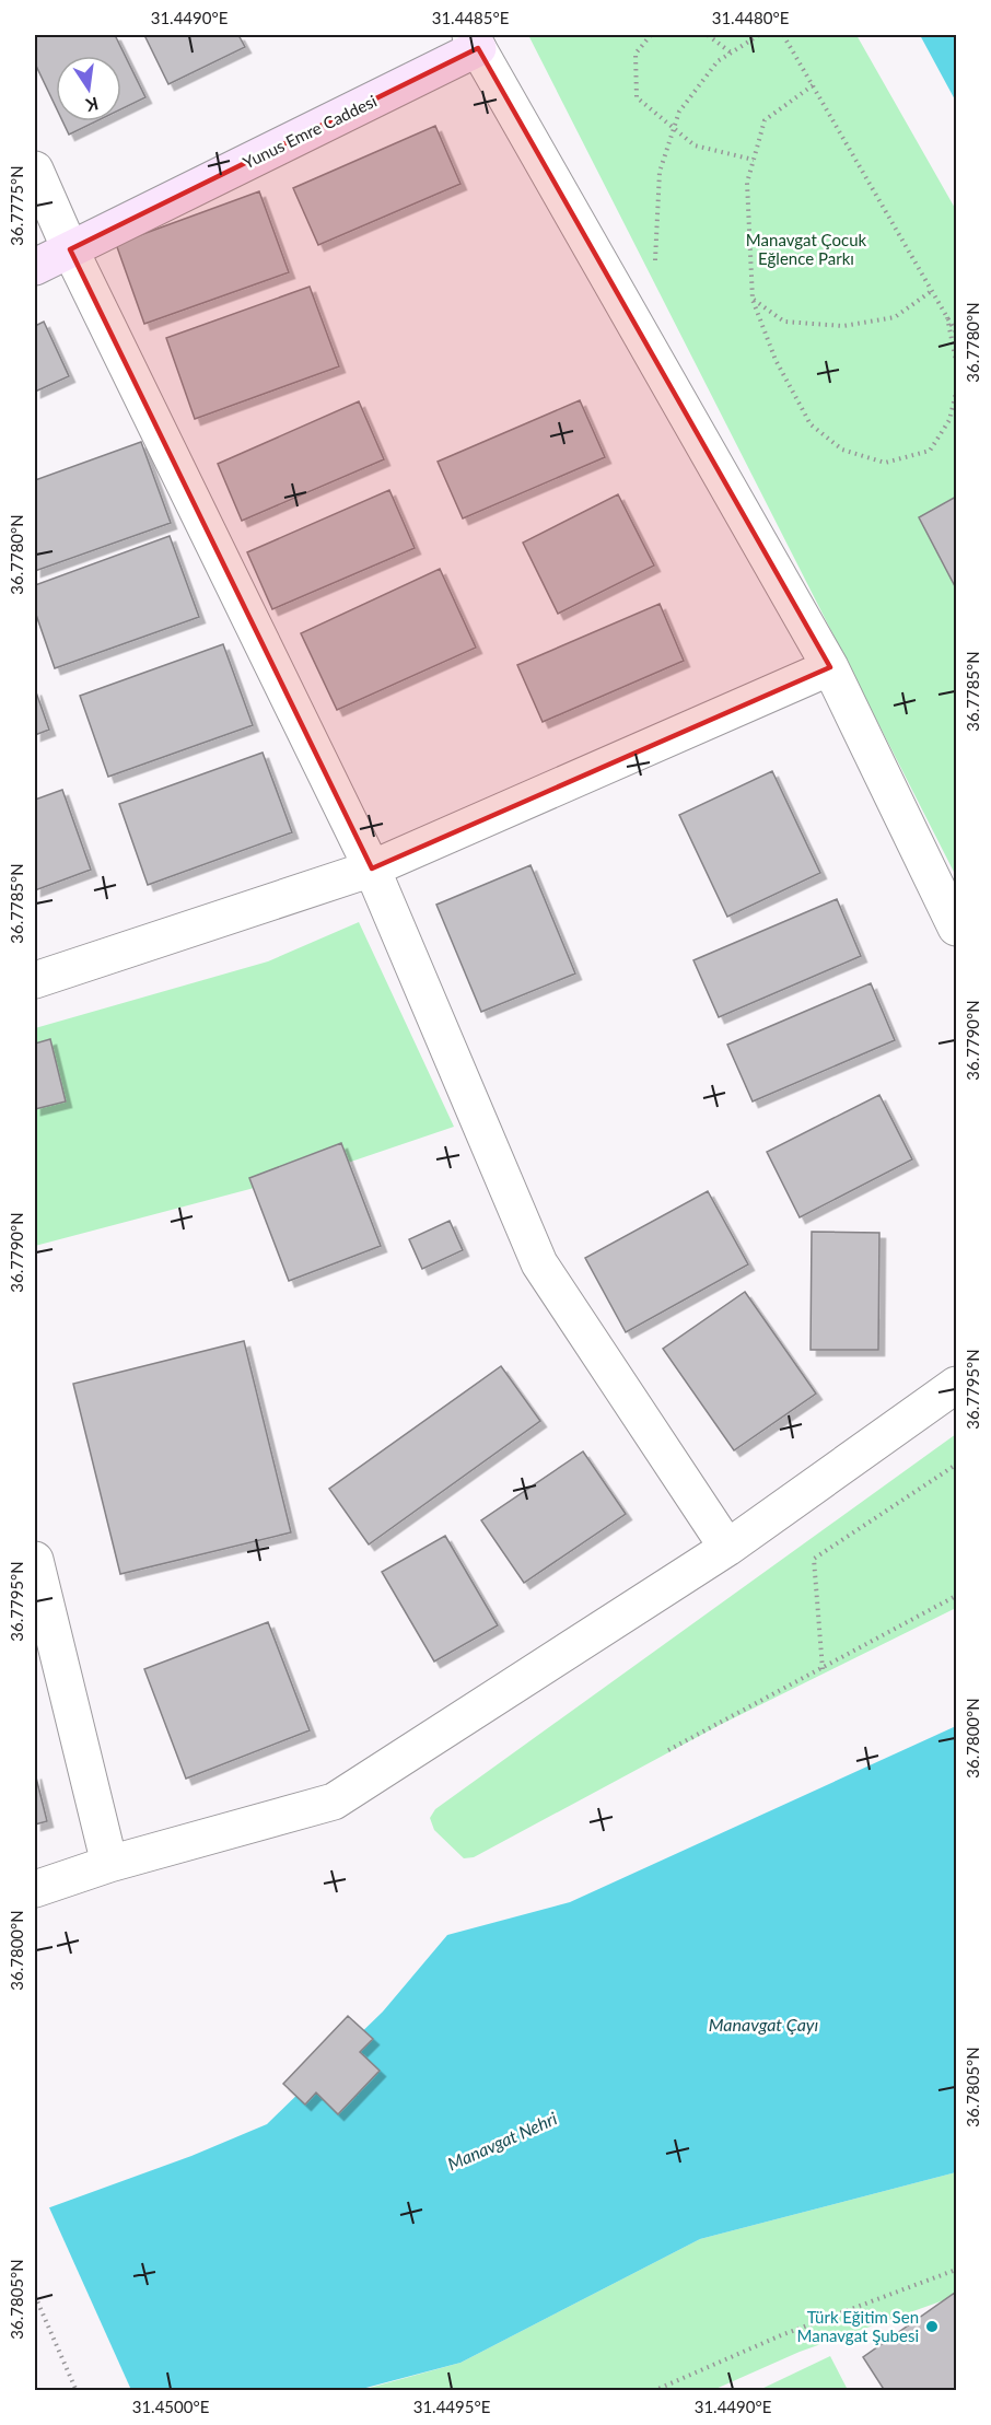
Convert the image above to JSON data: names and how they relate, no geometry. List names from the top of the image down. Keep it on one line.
{"streets":{"street":["Yunus Emre Caddesi"]},"water":["Manavgat Çayı","Manavgat Nehri"],"parks":["Manavgat Çocuk Eğlence Parkı"],"places":["Türk Eğitim Sen Manavgat Şubesi"],"north":"bottom","coordinates":["31.4490°E","31.4485°E","31.4480°E","36.7775°N","36.7780°N","36.7785°N","36.7790°N","36.7795°N","36.7800°N","36.7805°N","31.4500°E","31.4495°E"]}
